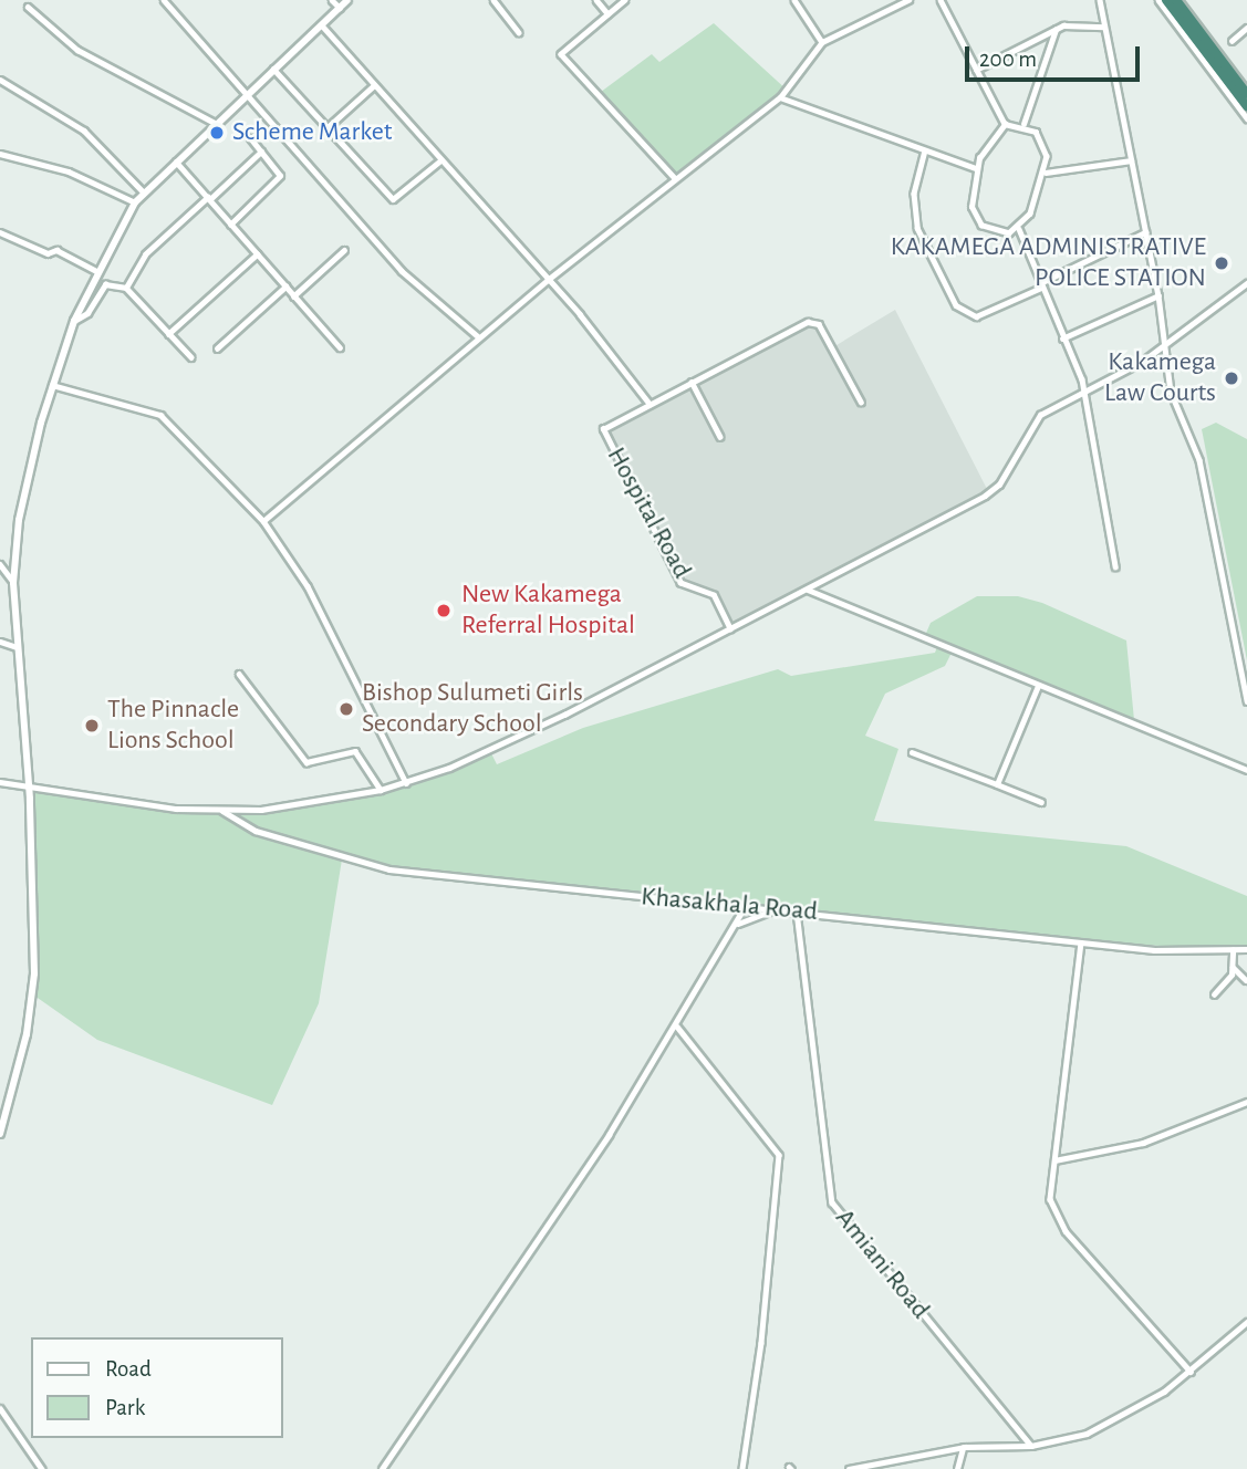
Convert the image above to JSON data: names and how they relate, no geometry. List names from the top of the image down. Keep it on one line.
{"streets":{"street":["Hospital Road","Khasakhala Road","Amiani Road"]},"crossings":[["Khasakhala Road","Amiani Road"]],"places":["Scheme Market","KAKAMEGA ADMINISTRATIVE POLICE STATION","Kakamega Law Courts","New Kakamega Referral Hospital","Bishop Sulumeti Girls Secondary School","The Pinnacle Lions School"],"legend":["Road","Park"],"scale_bar":"200 m"}
